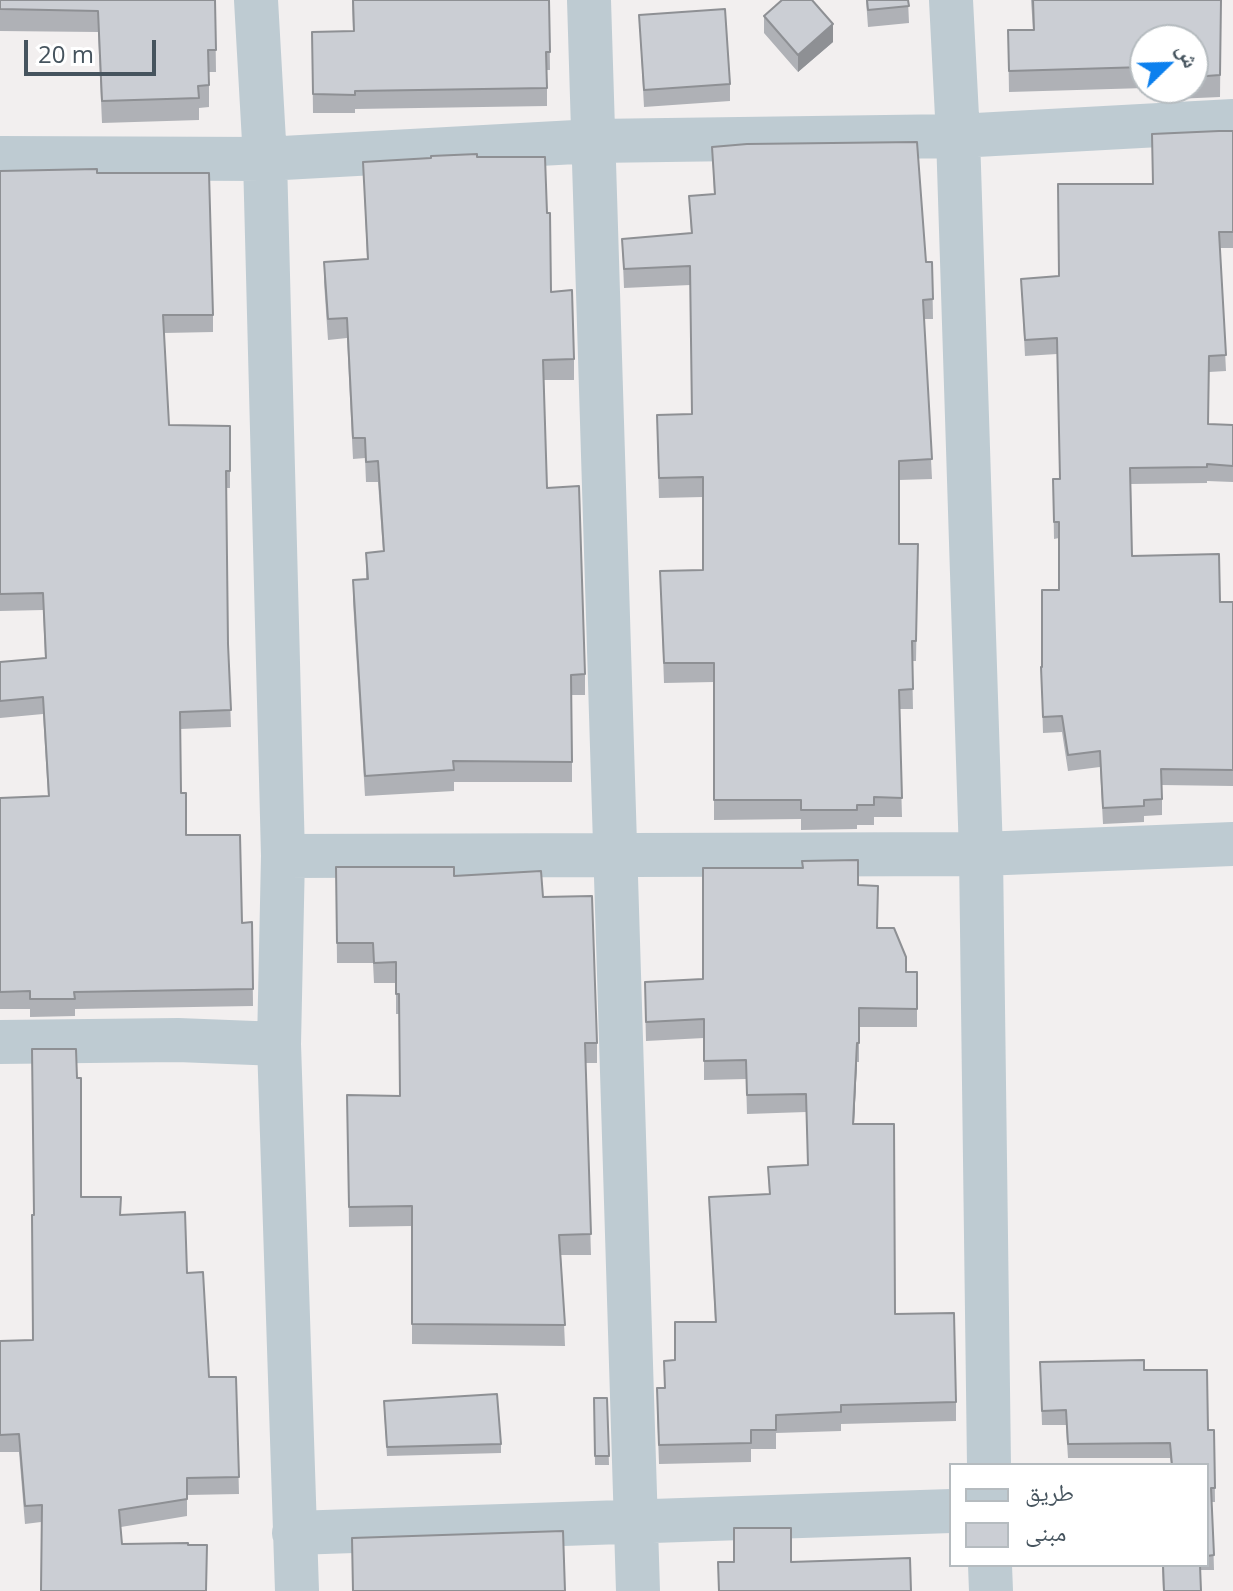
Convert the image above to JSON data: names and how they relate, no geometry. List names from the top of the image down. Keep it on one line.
{"legend":["طريق","مبنى"],"scale_bar":"20 m","north":"top right"}
